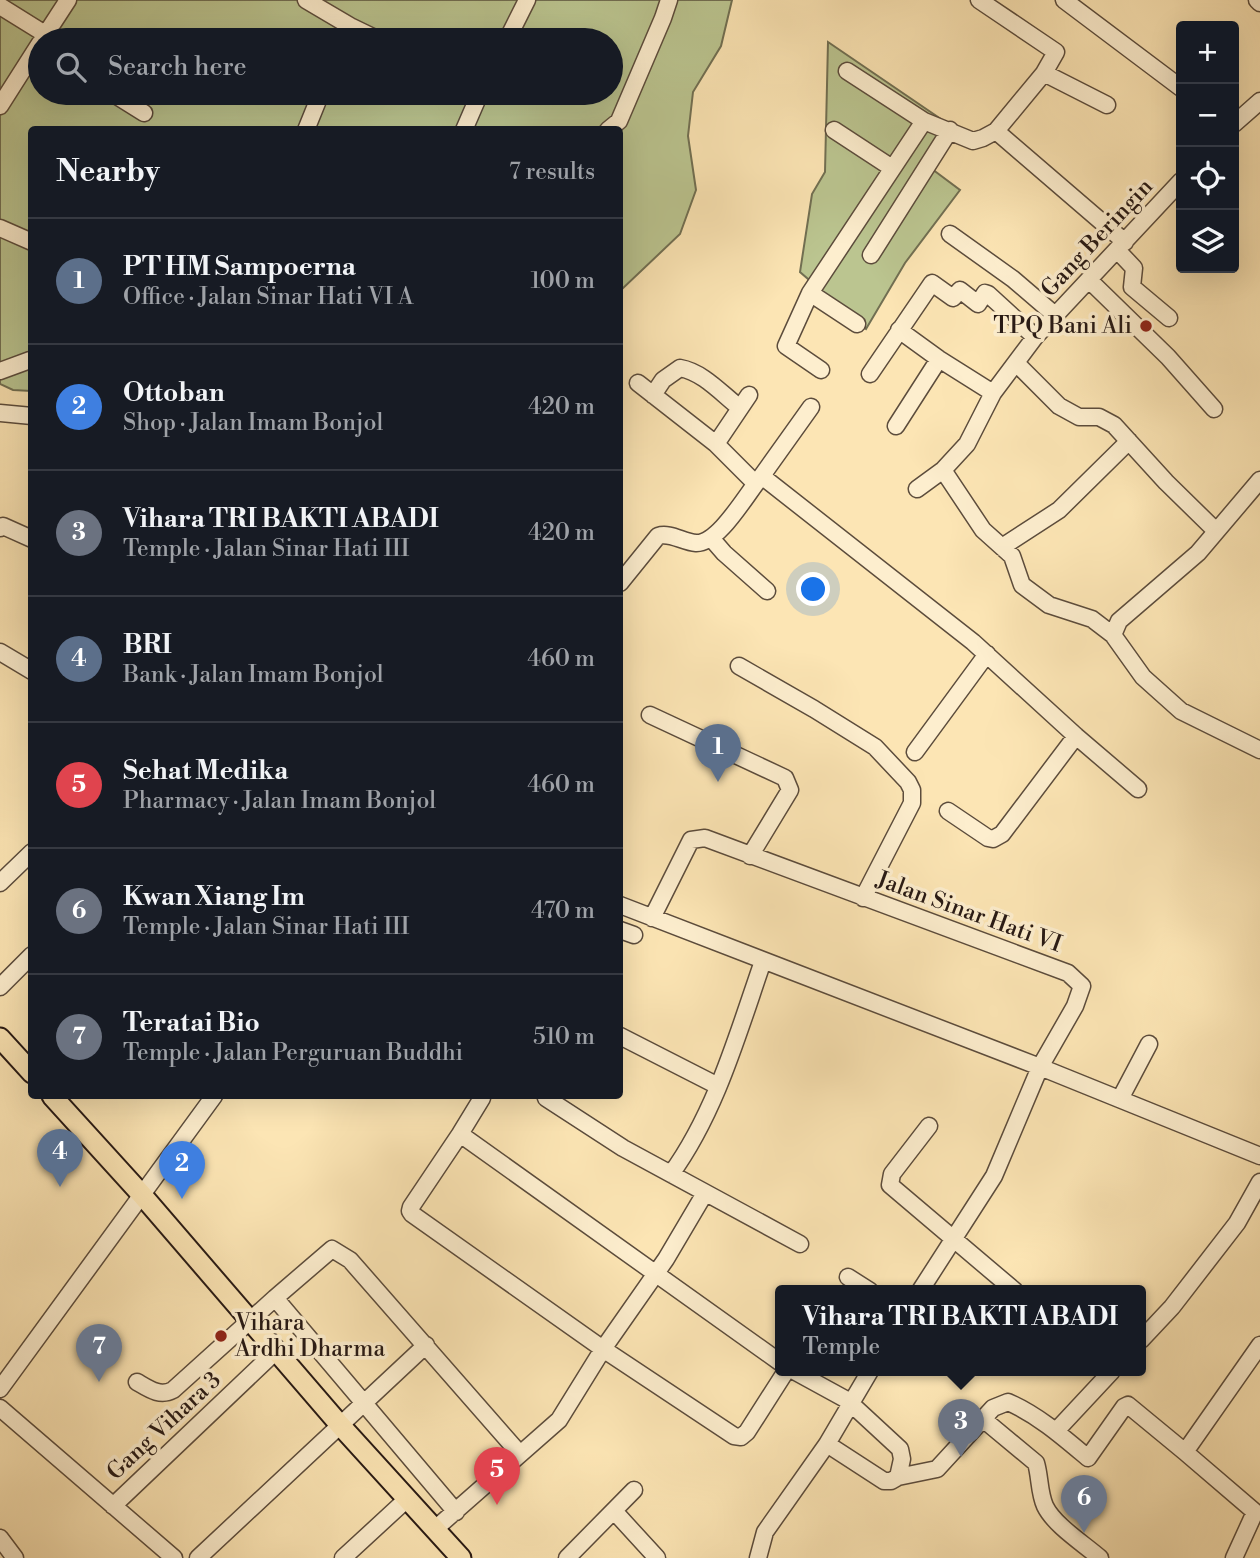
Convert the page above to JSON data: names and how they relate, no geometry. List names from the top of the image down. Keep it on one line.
{"streets":{"street":["Gang Beringin","Jalan Sinar Hati VI","Gang Vihara 3"]},"places":["TPQ Bani Ali","Vihara Ardhi Dharma"],"page":{"map_buttons":["+","−"],"search":"Search here","heading":["Nearby","7 results"],"list":[{"mark":"1","name":"PT HM Sampoerna","note":"Office · Jalan Sinar Hati VI A","value":"100 m"},{"mark":"2","name":"Ottoban","note":"Shop · Jalan Imam Bonjol","value":"420 m"},{"mark":"3","name":"Vihara TRI BAKTI ABADI","note":"Temple · Jalan Sinar Hati III","value":"420 m"},{"mark":"4","name":"BRI","note":"Bank · Jalan Imam Bonjol","value":"460 m"},{"mark":"5","name":"Sehat Medika","note":"Pharmacy · Jalan Imam Bonjol","value":"460 m"},{"mark":"6","name":"Kwan Xiang Im","note":"Temple · Jalan Sinar Hati III","value":"470 m"},{"mark":"7","name":"Teratai Bio","note":"Temple · Jalan Perguruan Buddhi","value":"510 m"}],"pins":["1","4","2","7","3","5","6"],"popup":["Vihara TRI BAKTI ABADI","Temple"]}}
